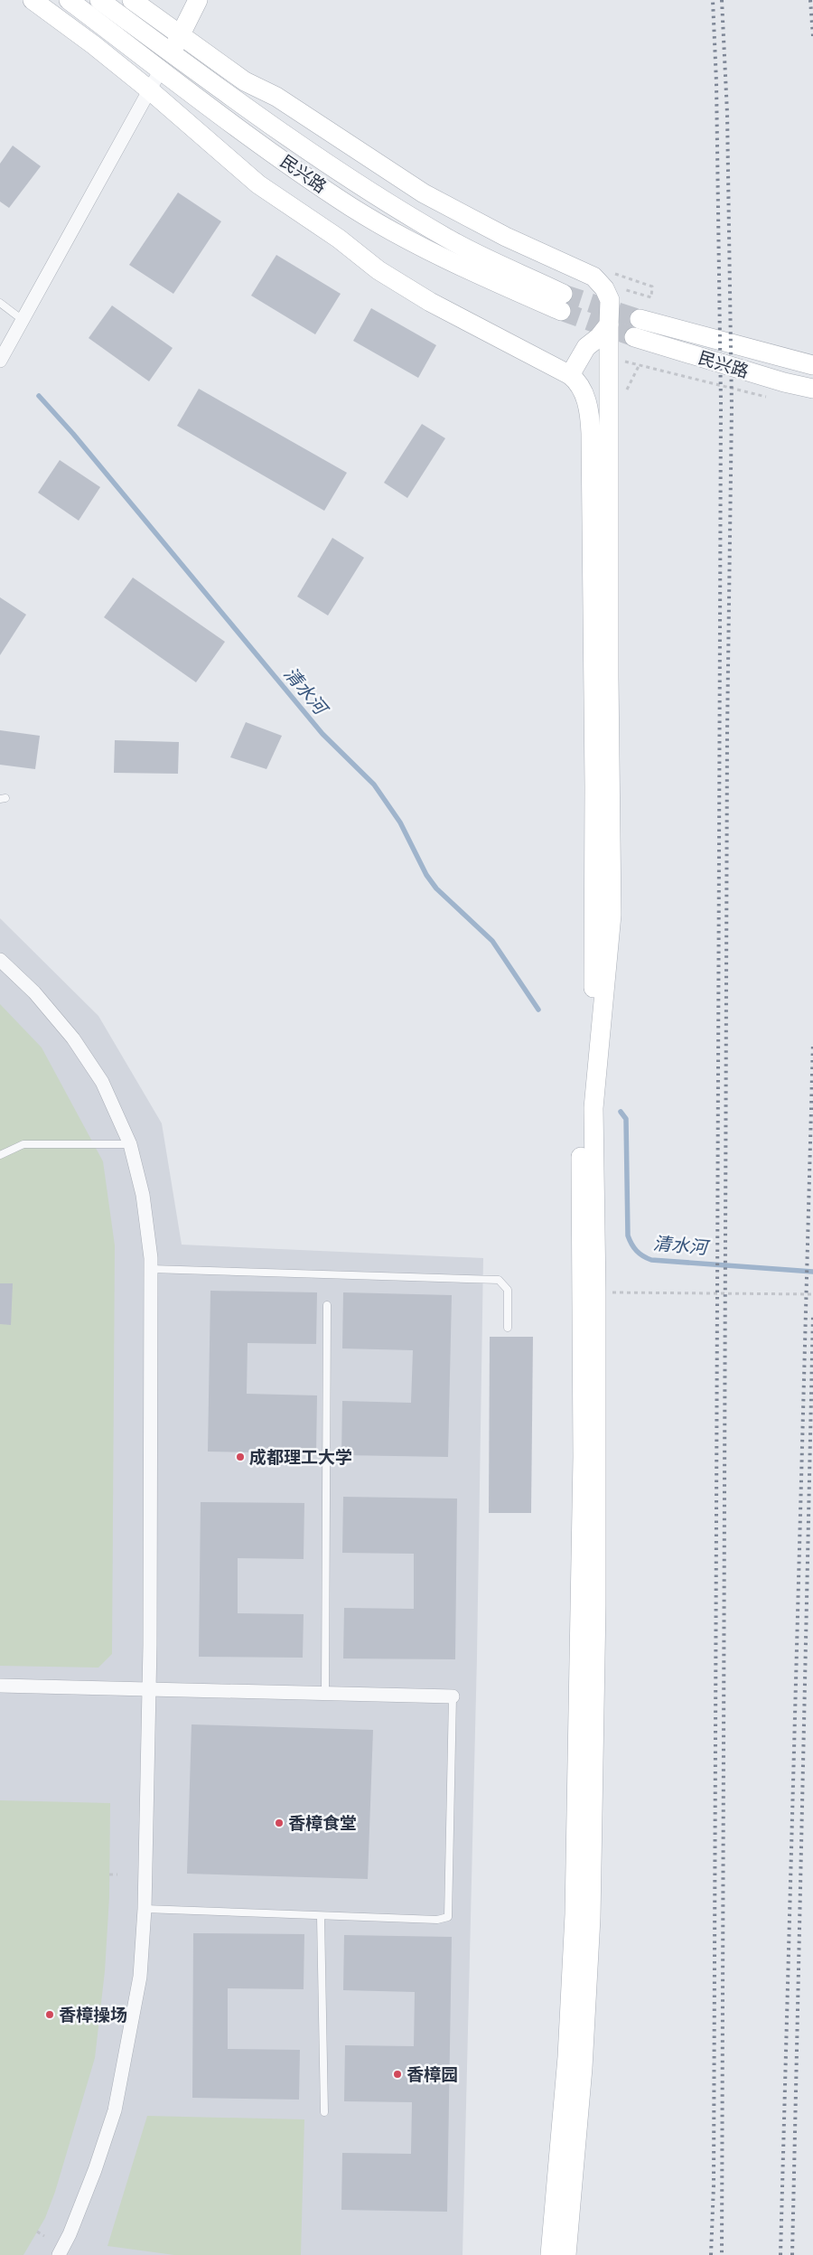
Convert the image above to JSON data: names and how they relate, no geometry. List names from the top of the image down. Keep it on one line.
{"streets":{"street":["民兴路"]},"water":["清水河"],"places":["成都理工大学","香樟食堂","香樟操场","香樟园"]}
